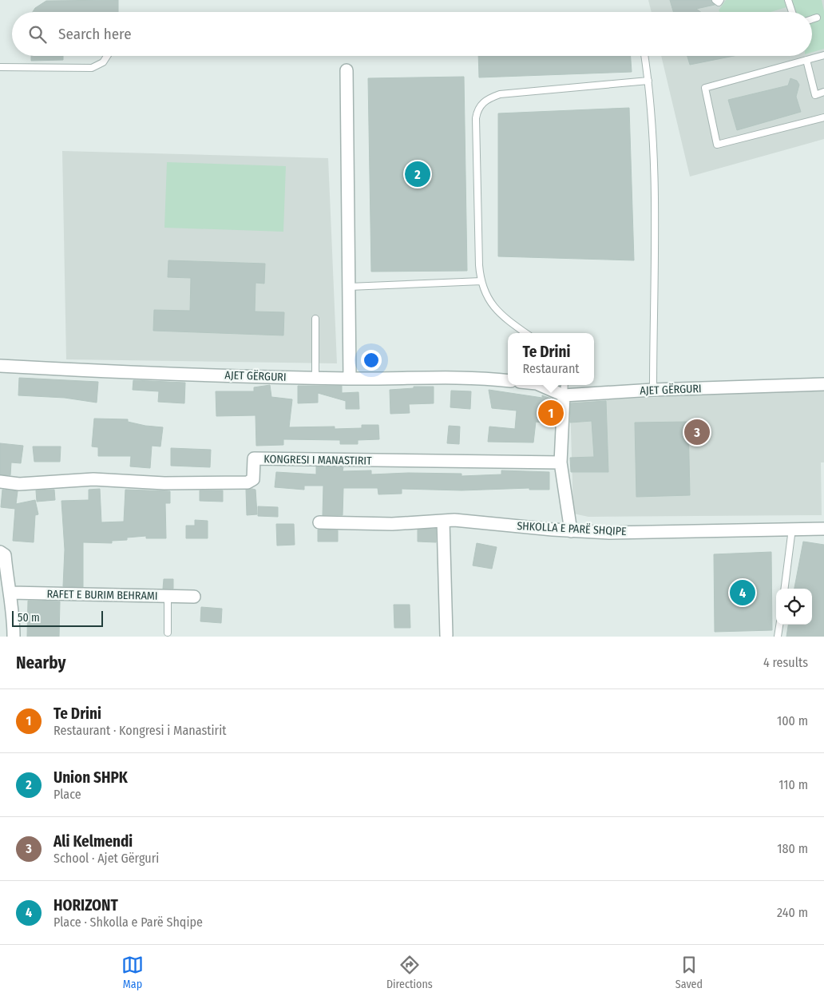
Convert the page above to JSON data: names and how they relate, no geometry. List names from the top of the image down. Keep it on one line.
{"streets":{"street":["AJET GËRGURI","KONGRESI I MANASTIRIT","SHKOLLA E PARË SHQIPE","RAFET E BURIM BEHRAMI"]},"scale_bar":"50 m","page":{"search":"Search here","pins":["2","1","3","4"],"popup":["Te Drini","Restaurant"],"scale":"50 m","heading":["Nearby","4 results"],"list":[{"mark":"1","name":"Te Drini","note":"Restaurant · Kongresi i Manastirit","value":"100 m"},{"mark":"2","name":"Union SHPK","note":"Place","value":"110 m"},{"mark":"3","name":"Ali Kelmendi","note":"School · Ajet Gërguri","value":"180 m"},{"mark":"4","name":"HORIZONT","note":"Place · Shkolla e Parë Shqipe","value":"240 m"}],"nav":["Map","Directions","Saved"]}}
